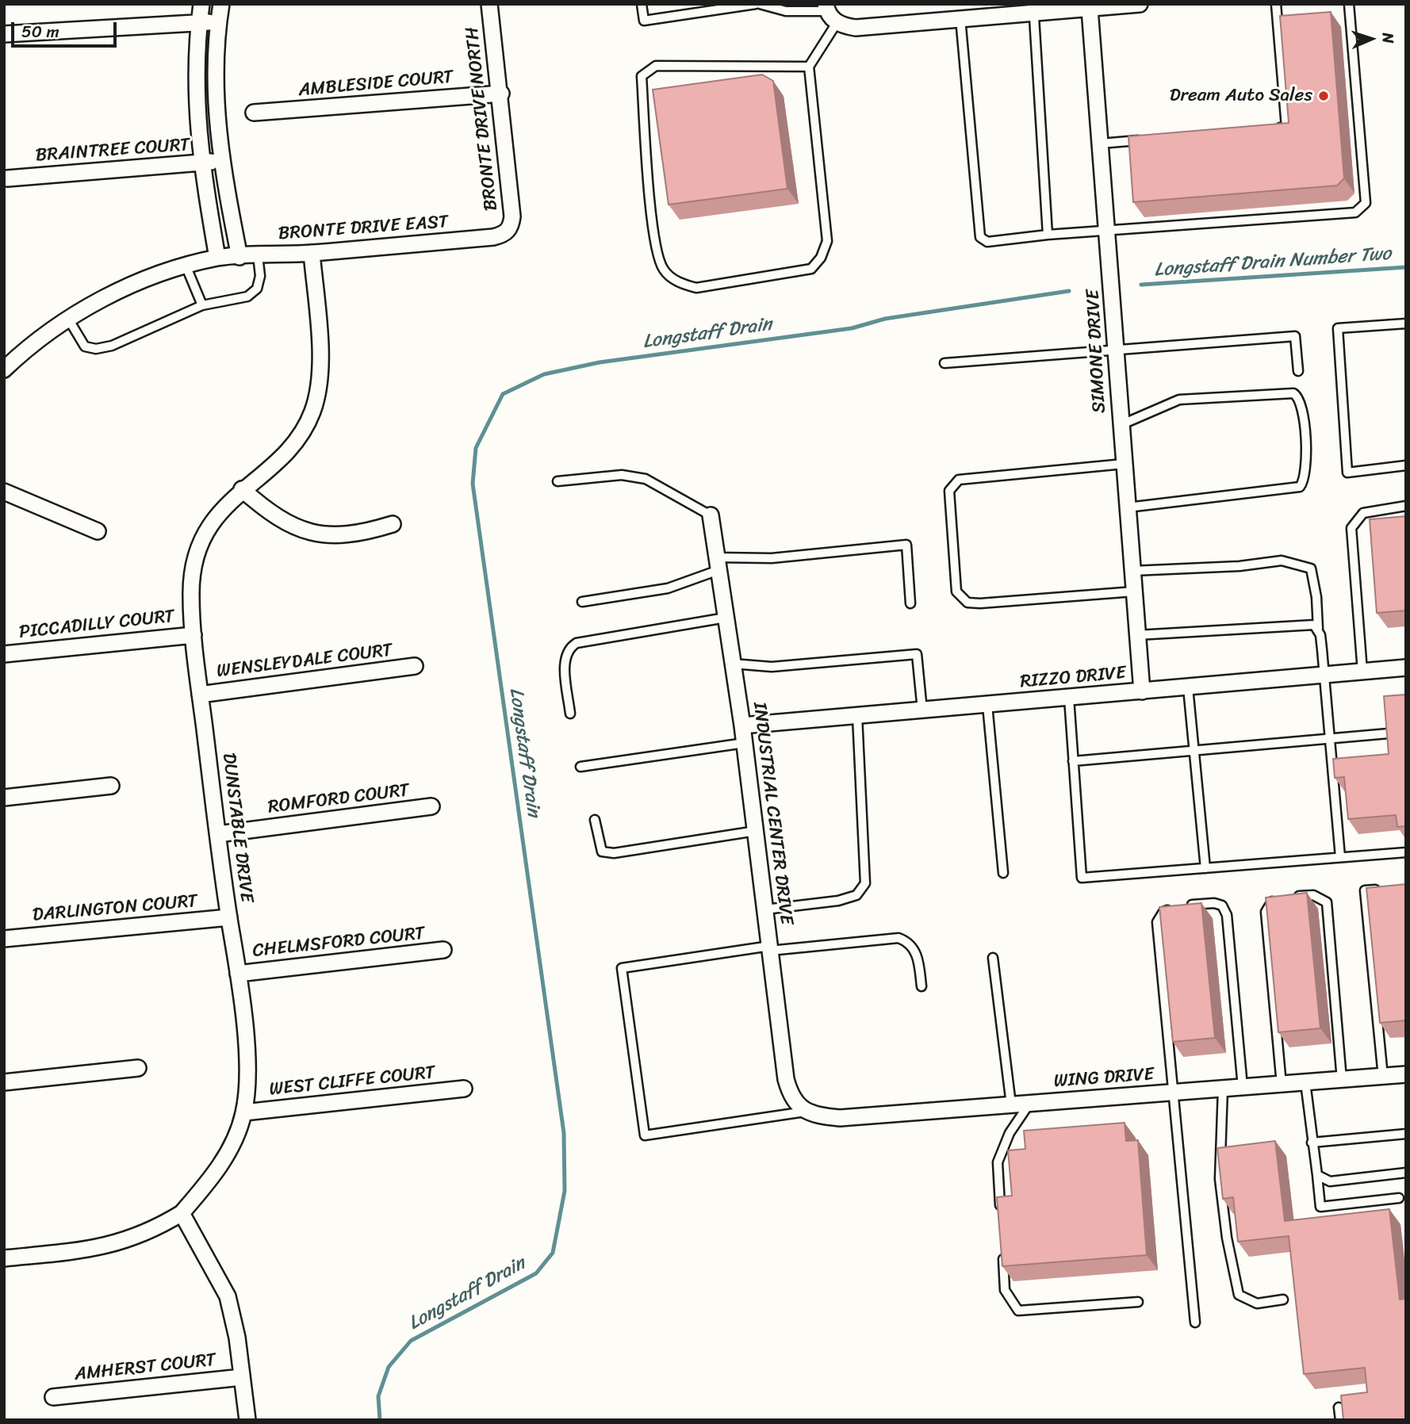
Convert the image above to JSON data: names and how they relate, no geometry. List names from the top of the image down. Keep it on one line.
{"streets":{"street":["AMBLESIDE COURT","BRONTE DRIVE NORTH","BRAINTREE COURT","BRONTE DRIVE EAST","SIMONE DRIVE","PICCADILLY COURT","WENSLEYDALE COURT","RIZZO DRIVE","ROMFORD COURT","INDUSTRIAL CENTER DRIVE","DUNSTABLE DRIVE","DARLINGTON COURT","CHELMSFORD COURT","WING DRIVE","WEST CLIFFE COURT","AMHERST COURT"]},"crossings":[["AMBLESIDE COURT","BRONTE DRIVE NORTH"],["BRONTE DRIVE NORTH","BRONTE DRIVE EAST"],["BRONTE DRIVE EAST","DUNSTABLE DRIVE"],["SIMONE DRIVE","RIZZO DRIVE"],["PICCADILLY COURT","DUNSTABLE DRIVE"],["WENSLEYDALE COURT","DUNSTABLE DRIVE"],["RIZZO DRIVE","INDUSTRIAL CENTER DRIVE"],["ROMFORD COURT","DUNSTABLE DRIVE"],["INDUSTRIAL CENTER DRIVE","WING DRIVE"],["DUNSTABLE DRIVE","DARLINGTON COURT"],["DUNSTABLE DRIVE","CHELMSFORD COURT"],["DUNSTABLE DRIVE","WEST CLIFFE COURT"]],"water":["Longstaff Drain Number Two","Longstaff Drain"],"places":["Dream Auto Sales"],"scale_bar":"50 m","north":"right"}
